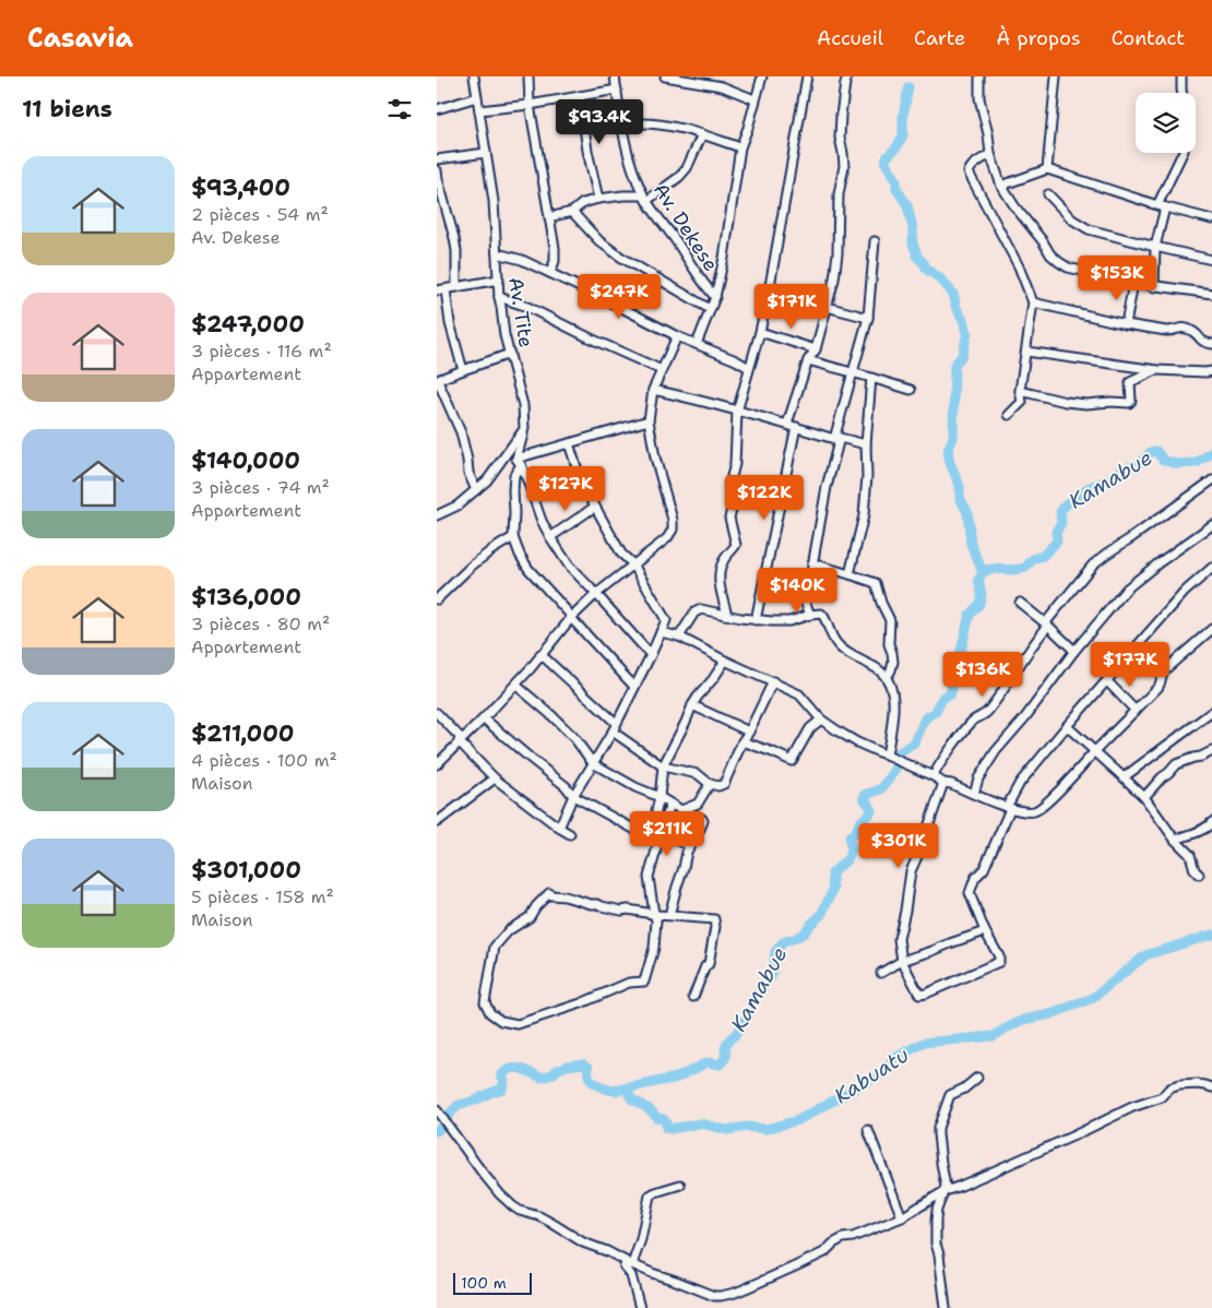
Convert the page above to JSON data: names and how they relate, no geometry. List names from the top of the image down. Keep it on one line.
{"streets":{"street":["Av. Dekese","Av. Tite"]},"water":["Kamabue","Kabuatu"],"scale_bar":"100 m","page":{"header":"Casavia","nav":["Accueil","Carte","À propos","Contact"],"heading":"11 biens","price":["$93.4K","$153K","$247K","$171K","$127K","$122K","$140K","$177K","$136K","$211K","$301K"],"list":[{"name":"$93,400","note":"2 pièces · 54 m² · Av. Dekese"},{"name":"$247,000","note":"3 pièces · 116 m² · Appartement"},{"name":"$140,000","note":"3 pièces · 74 m² · Appartement"},{"name":"$136,000","note":"3 pièces · 80 m² · Appartement"},{"name":"$211,000","note":"4 pièces · 100 m² · Maison"},{"name":"$301,000","note":"5 pièces · 158 m² · Maison"}],"scale":"100 m"}}
